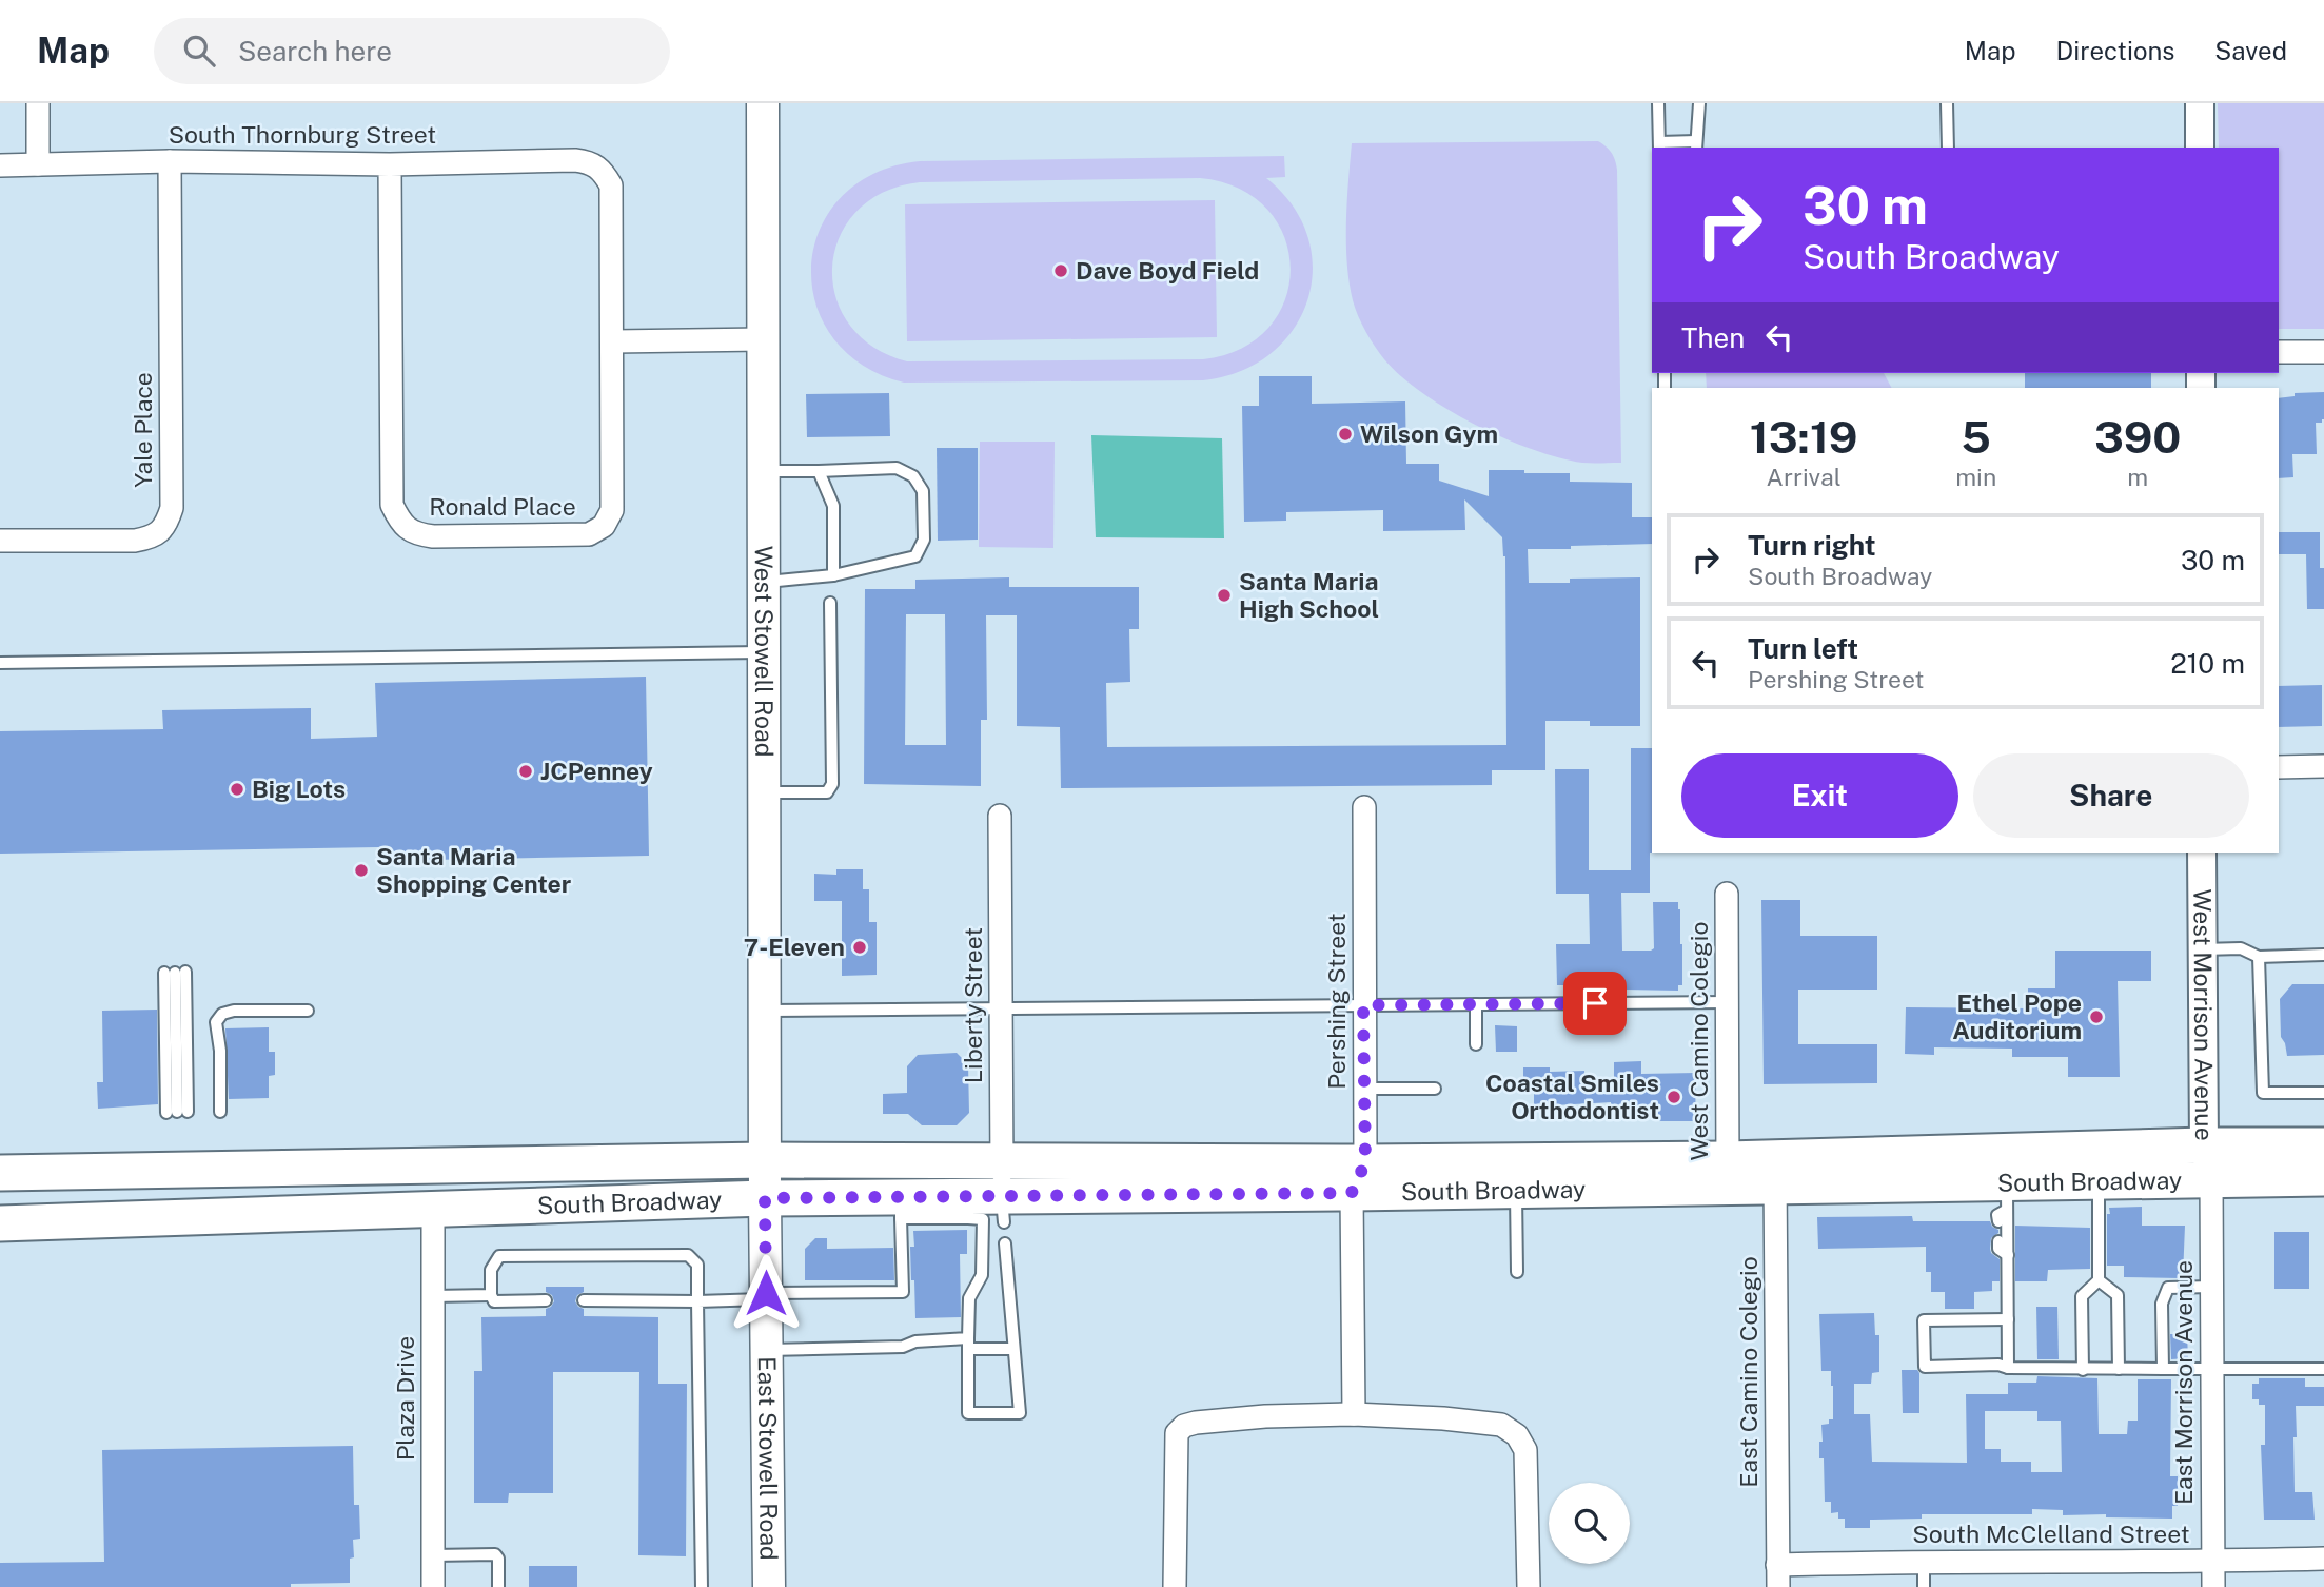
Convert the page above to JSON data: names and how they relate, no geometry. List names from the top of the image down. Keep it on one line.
{"streets":{"main road":["West Stowell Road","South Broadway","East Stowell Road"],"street":["South Thornburg Street","Yale Place","Ronald Place","Pershing Street","Liberty Street","West Morrison Avenue","West Camino Colegio","East Camino Colegio","East Morrison Avenue","Plaza Drive","South McClelland Street"]},"crossings":[["South Thornburg Street","Yale Place"],["South Thornburg Street","Ronald Place"],["West Stowell Road","South Broadway"],["West Stowell Road","East Stowell Road"],["Pershing Street","South Broadway"],["Liberty Street","South Broadway"],["West Morrison Avenue","South Broadway"],["West Morrison Avenue","East Morrison Avenue"],["West Camino Colegio","South Broadway"],["South Broadway","East Camino Colegio"],["South Broadway","East Morrison Avenue"],["South Broadway","Plaza Drive"],["South Broadway","East Stowell Road"],["East Camino Colegio","South McClelland Street"],["East Morrison Avenue","South McClelland Street"]],"places":["Dave Boyd Field","Wilson Gym","Santa Maria High School","JCPenney","Big Lots","Santa Maria Shopping Center","7-Eleven","Ethel Pope Auditorium","Coastal Smiles Orthodontist"],"page":{"header":"Map","search":"Search here","nav":["Map","Directions","Saved"],"turn":["30 m","South Broadway"],"then":"Then","eta":["13:19","Arrival","5","min","390","m"],"list":[{"name":"Turn right","note":"South Broadway","value":"30 m"},{"name":"Turn left","note":"Pershing Street","value":"210 m"}],"buttons":["Exit","Share"]}}
